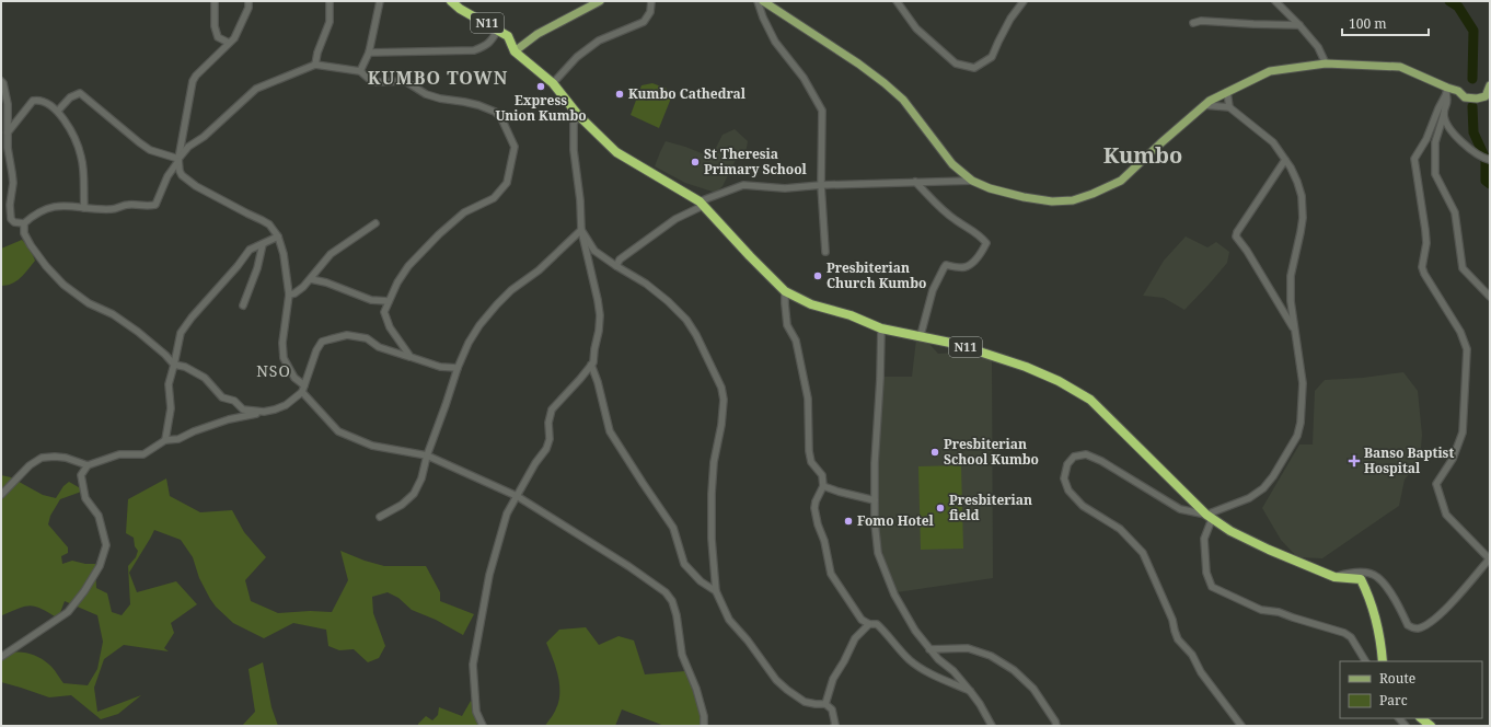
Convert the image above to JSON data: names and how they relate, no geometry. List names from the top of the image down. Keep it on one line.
{"streets":{"highway":["N11"]},"districts":["KUMBO TOWN","Kumbo","NSO"],"places":{"other":["Express Union Kumbo","Kumbo Cathedral","St Theresia Primary School","Presbiterian Church Kumbo","Presbiterian School Kumbo","Presbiterian field","Fomo Hotel"],"health":["Banso Baptist Hospital"]},"legend":["Route","Parc"],"scale_bar":"100 m"}
